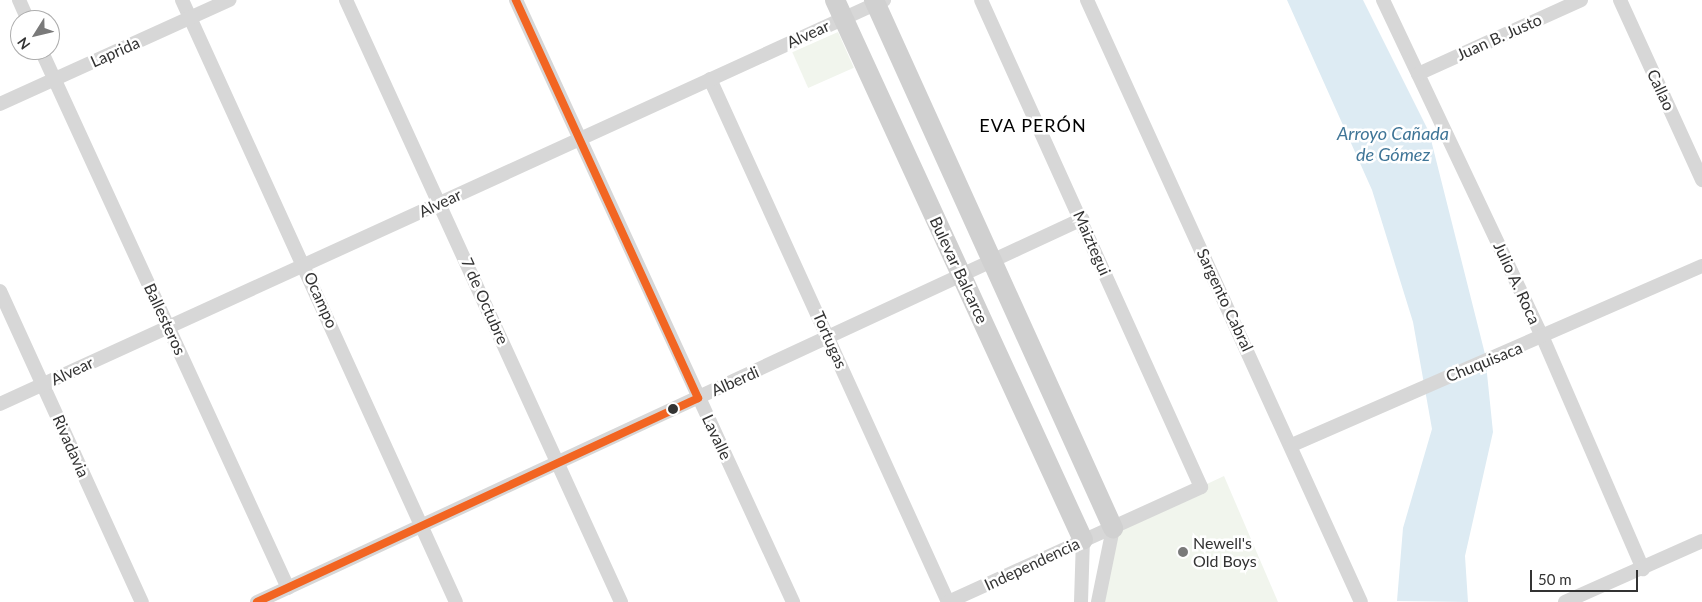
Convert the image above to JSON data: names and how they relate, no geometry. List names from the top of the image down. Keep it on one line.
{"streets":{"main road":["Bulevar Balcarce"],"street":["Alvear","Juan B. Justo","Laprida","Callao","Maiztegui","Julio A. Roca","Ocampo","Sargento Cabral","7 de Octubre","Ballesteros","Tortugas","Chuquisaca","Alberdi","Lavalle","Rivadavia","Independencia"]},"crossings":[["Alvear","Bulevar Balcarce"],["Alvear","Ocampo"],["Alvear","7 de Octubre"],["Alvear","Ballesteros"],["Alvear","Tortugas"],["Alvear","Lavalle"],["Alvear","Rivadavia"],["Juan B. Justo","Julio A. Roca"],["Laprida","Ocampo"],["Laprida","Ballesteros"],["Maiztegui","Alberdi"],["Maiztegui","Independencia"],["Bulevar Balcarce","Alberdi"],["Bulevar Balcarce","Independencia"],["Julio A. Roca","Chuquisaca"],["Ocampo","Alberdi"],["Sargento Cabral","Chuquisaca"],["7 de Octubre","Alberdi"],["Ballesteros","Alberdi"],["Tortugas","Alberdi"],["Tortugas","Independencia"],["Alberdi","Lavalle"]],"districts":["EVA PERÓN"],"water":["Arroyo Cañada de Gómez"],"places":["Newell's Old Boys"],"scale_bar":"50 m","north":"bottom left"}
